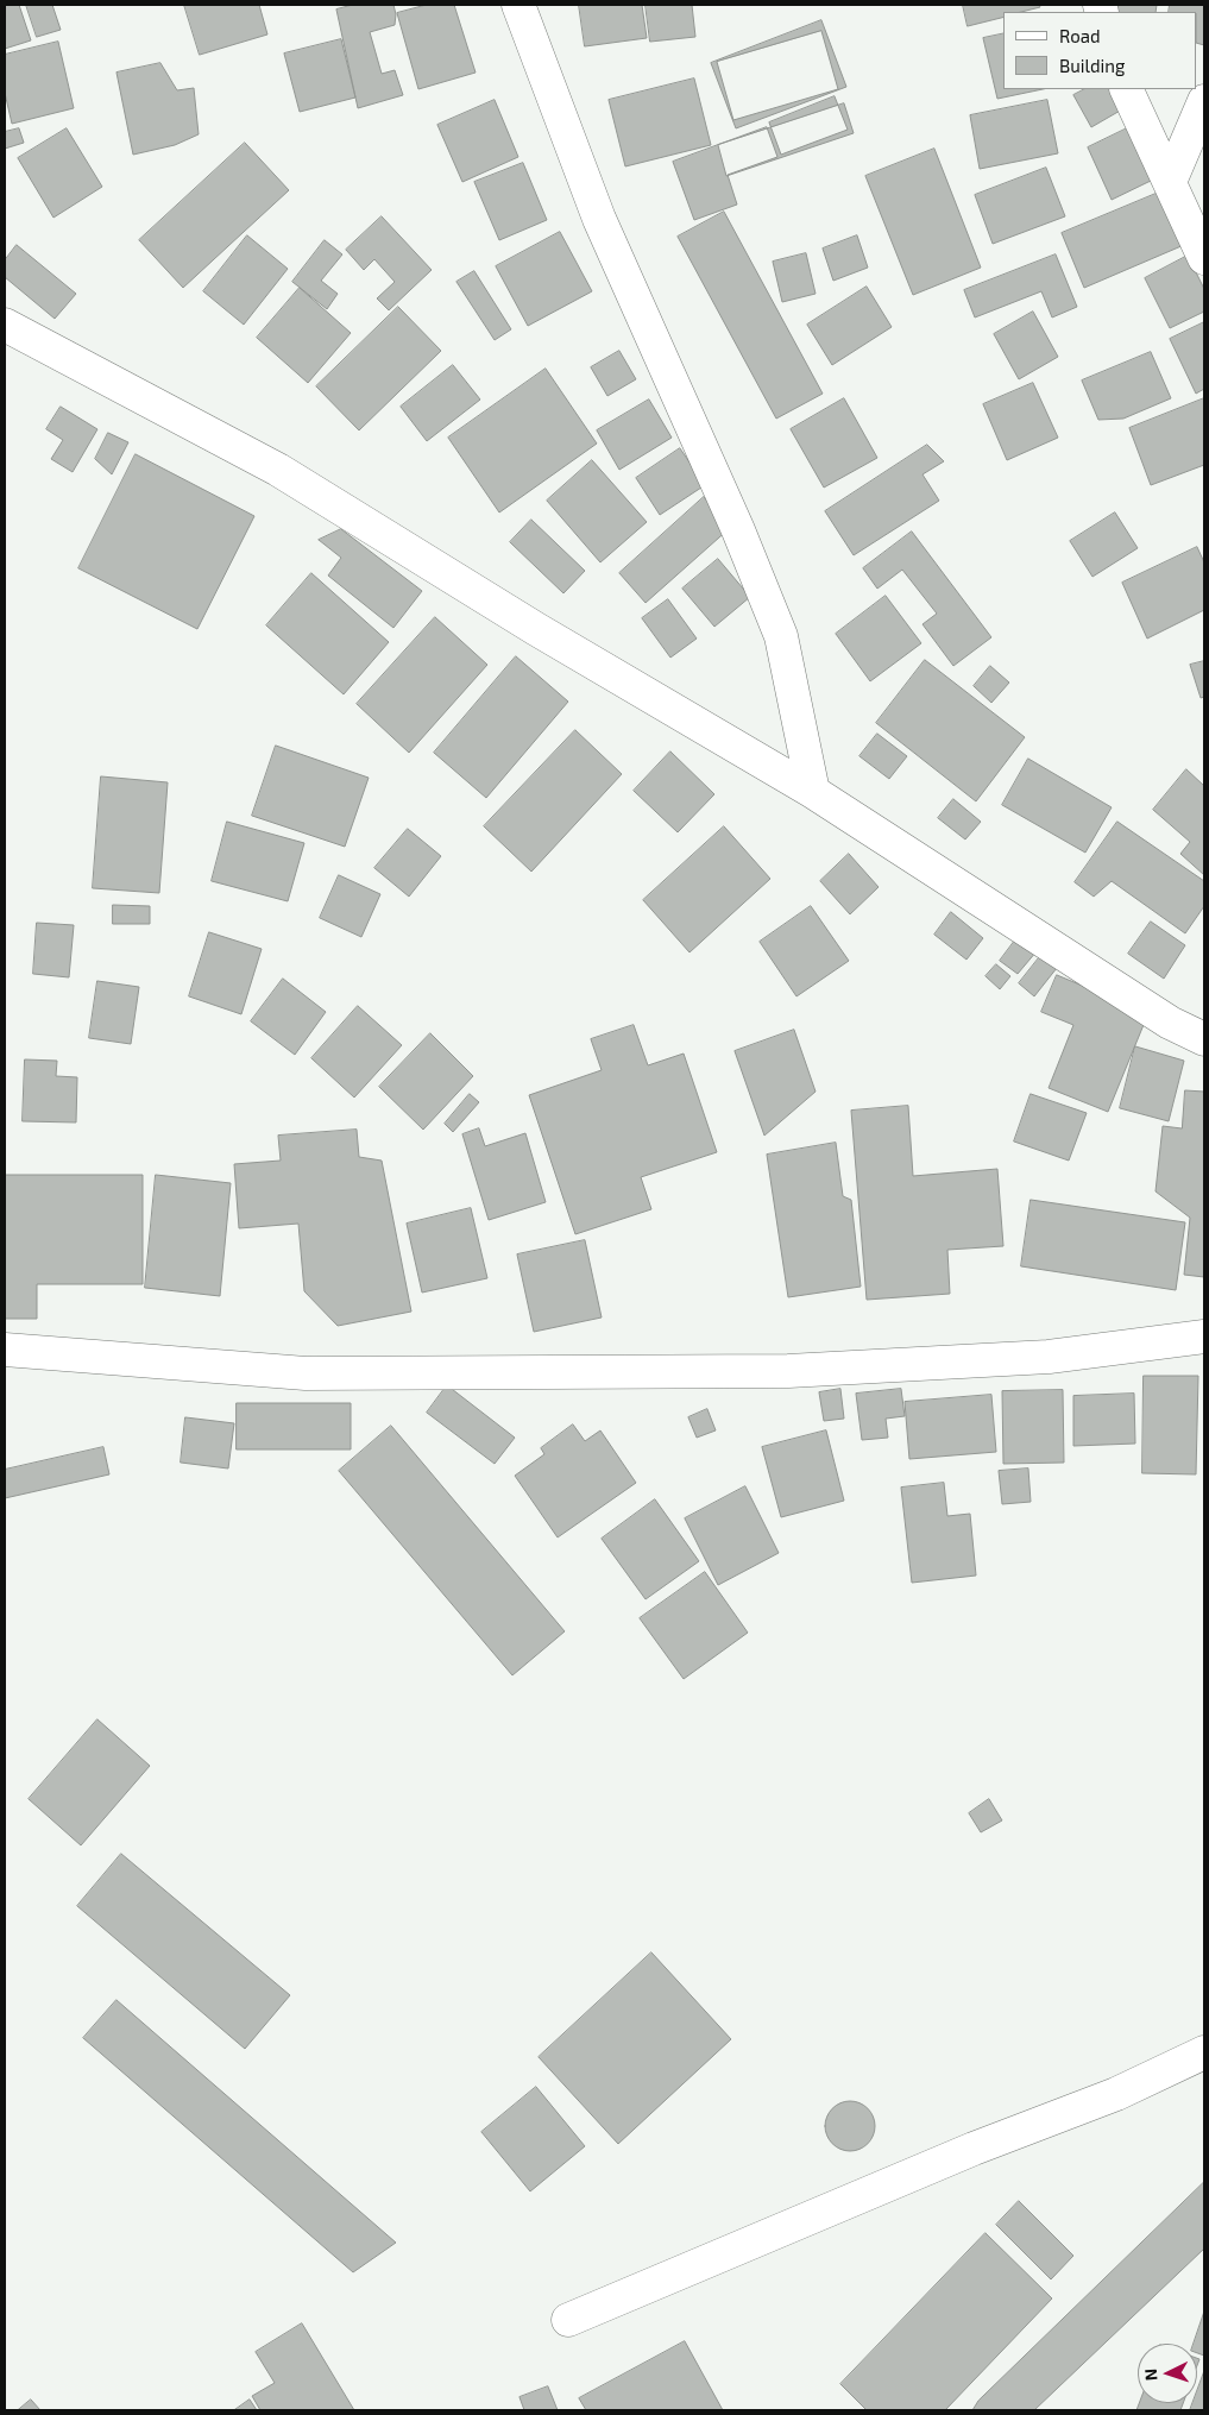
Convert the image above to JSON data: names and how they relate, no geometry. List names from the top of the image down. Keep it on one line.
{"legend":["Road","Building"],"north":"left"}
